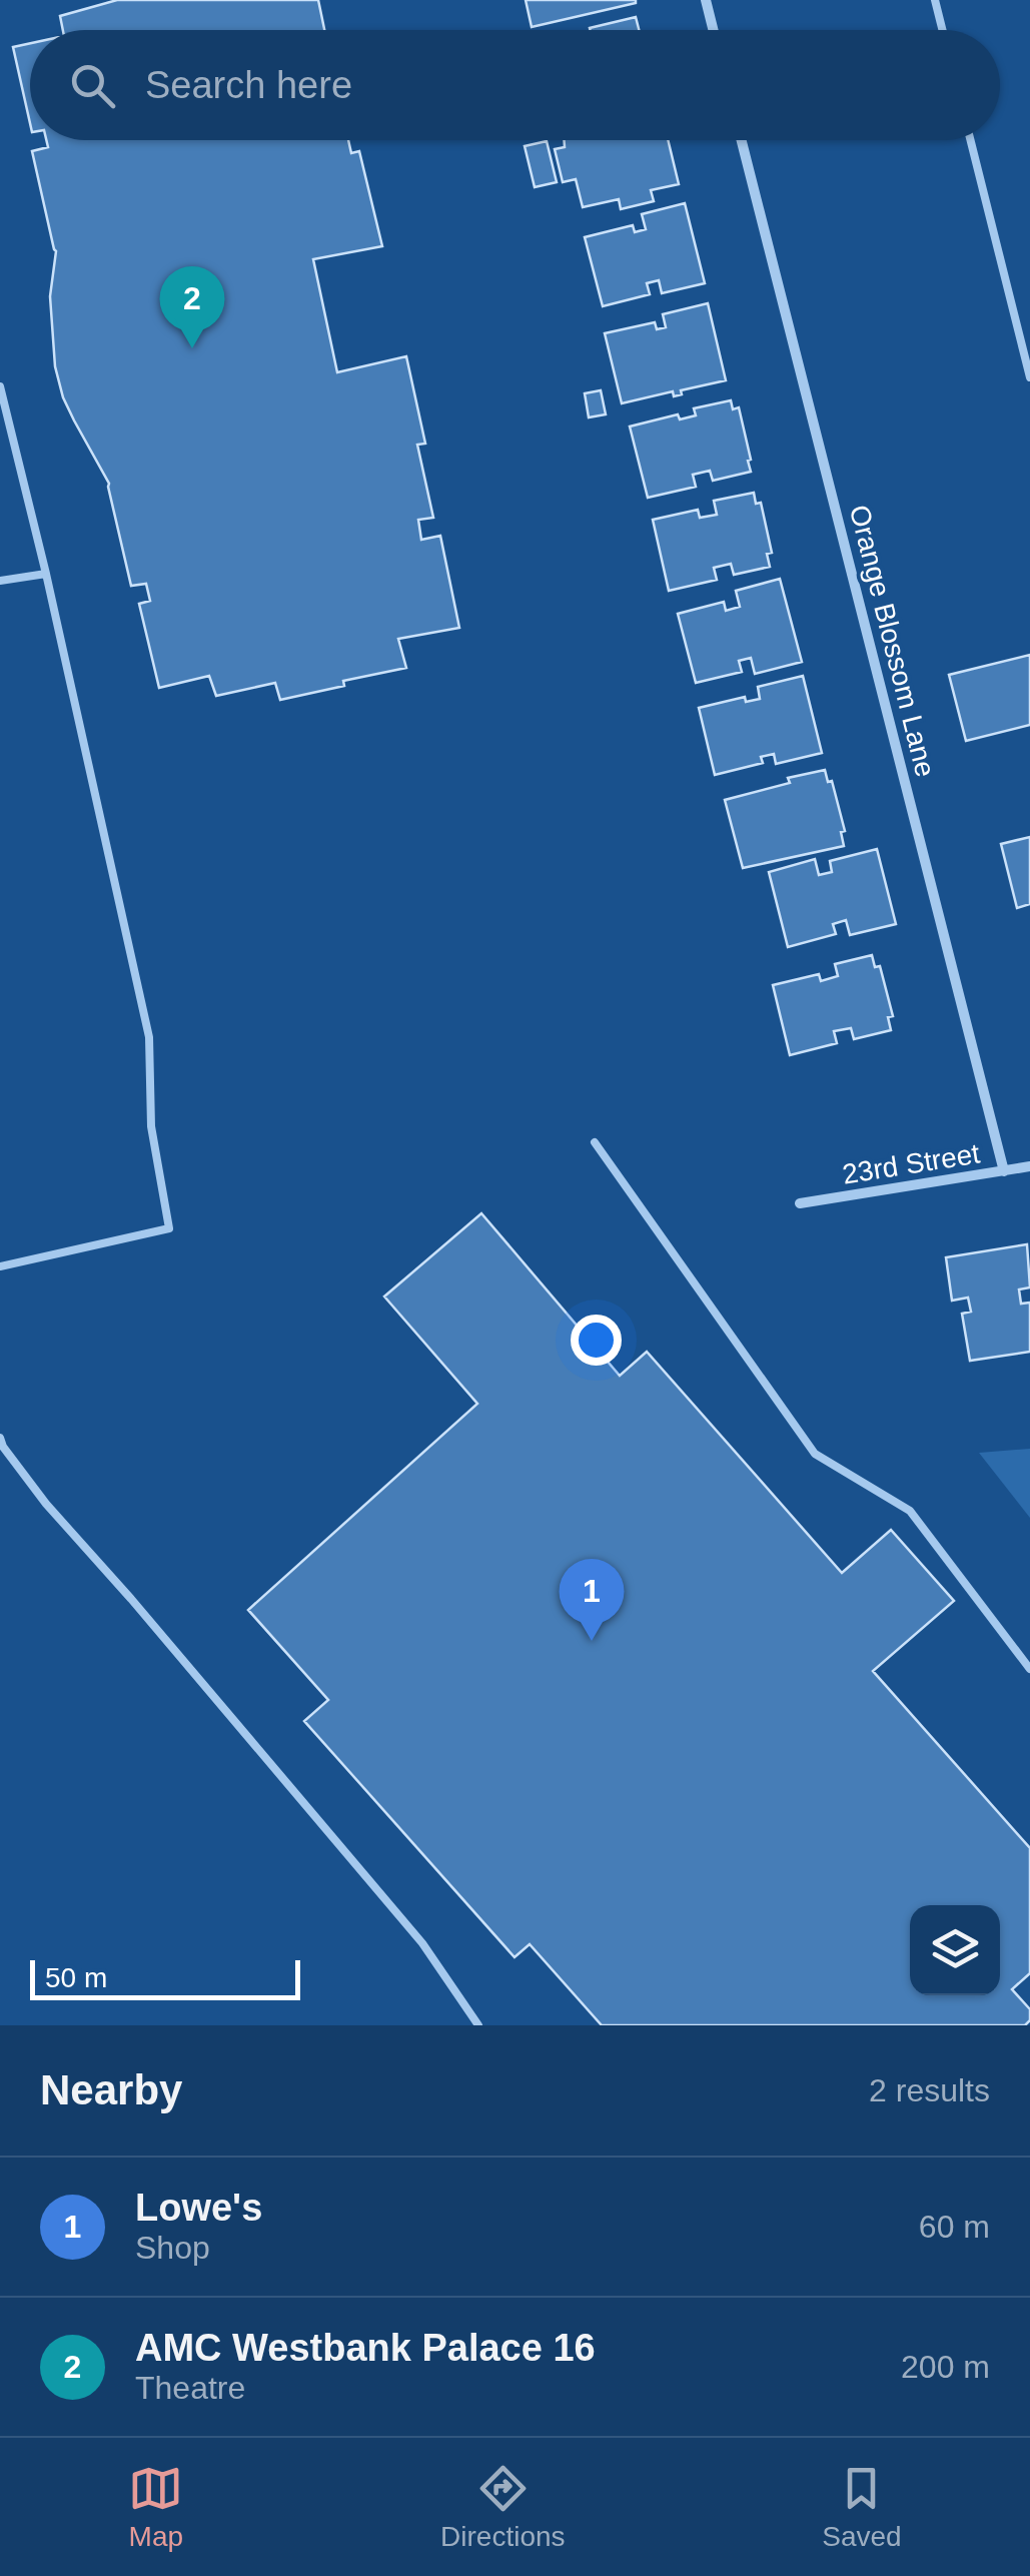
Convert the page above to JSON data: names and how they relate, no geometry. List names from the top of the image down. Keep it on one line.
{"streets":{"street":["Orange Blossom Lane","23rd Street"]},"crossings":[["Orange Blossom Lane","23rd Street"]],"scale_bar":"50 m","page":{"search":"Search here","pins":["2","1"],"scale":"50 m","heading":["Nearby","2 results"],"list":[{"mark":"1","name":"Lowe's","note":"Shop","value":"60 m"},{"mark":"2","name":"AMC Westbank Palace 16","note":"Theatre","value":"200 m"}],"nav":["Map","Directions","Saved"]}}
